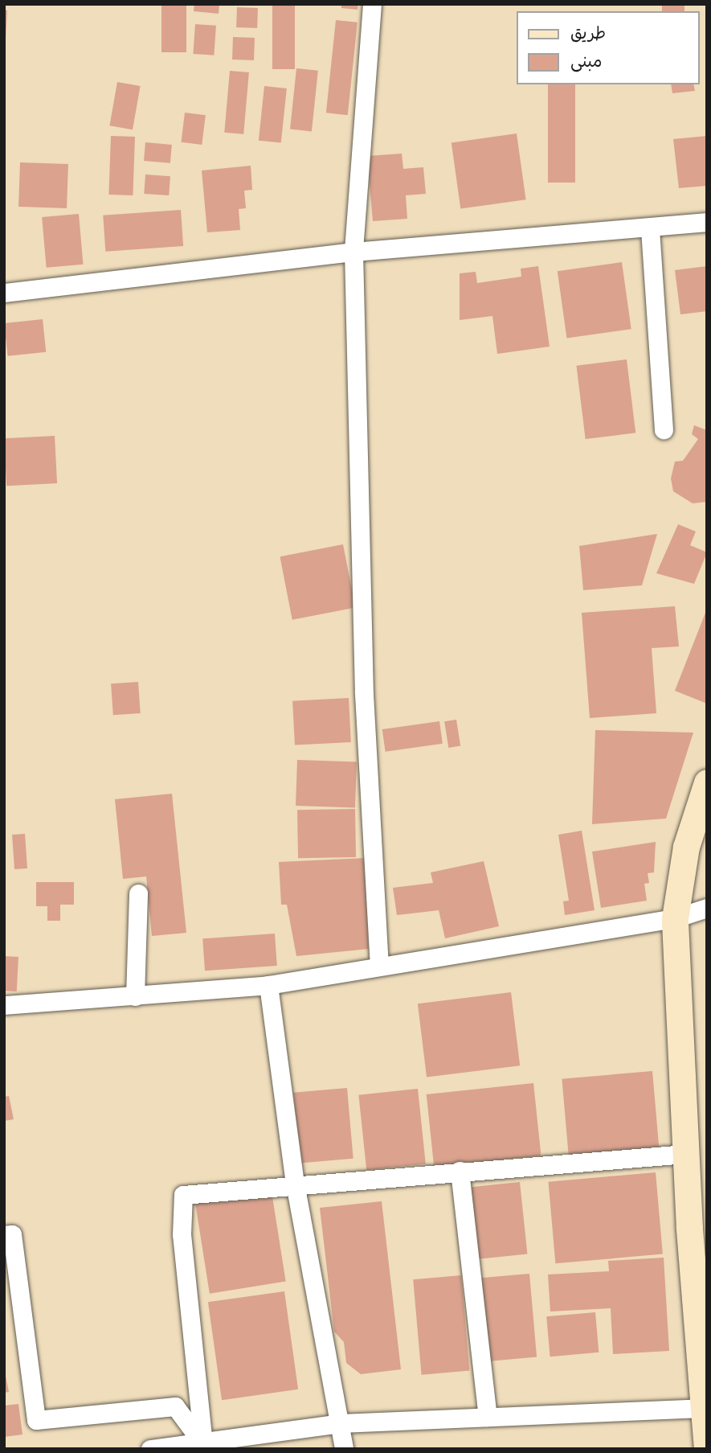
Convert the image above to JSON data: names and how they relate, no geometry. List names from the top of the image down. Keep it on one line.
{"legend":["طريق","مبنى"]}
